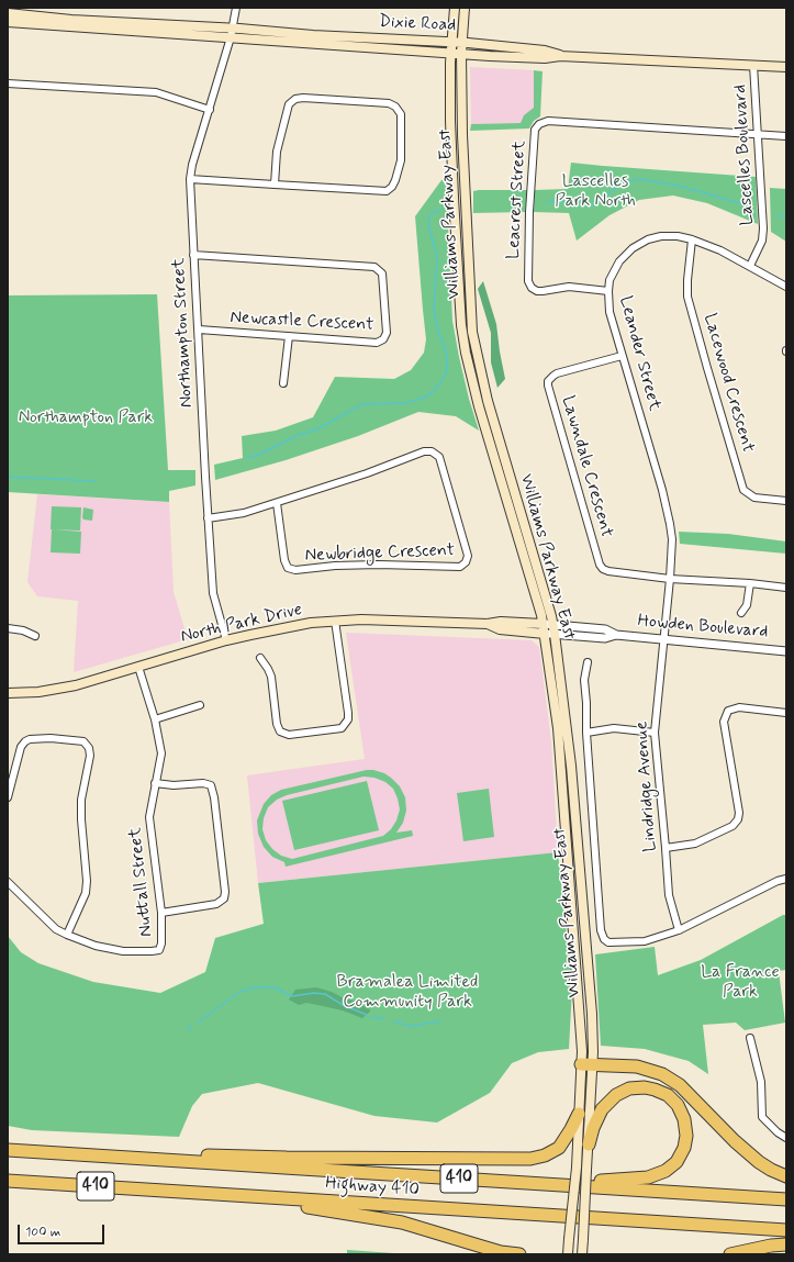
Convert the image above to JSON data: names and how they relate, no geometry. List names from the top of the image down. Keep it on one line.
{"streets":{"highway":["410","Highway 410"],"main road":["Dixie Road","Williams Parkway East","North Park Drive"],"street":["Lascelles Boulevard","Leacrest Street","Newcastle Crescent","Northampton Street","Leander Street","Lacewood Crescent","Lawndale Crescent","Newbridge Crescent","Howden Boulevard","Lindridge Avenue","Nuttall Street"]},"crossings":[["Dixie Road","Lascelles Boulevard"],["Dixie Road","Williams Parkway East"],["Dixie Road","Northampton Street"],["Lascelles Boulevard","Leacrest Street"],["Lascelles Boulevard","Leander Street"],["Leacrest Street","Leander Street"],["Williams Parkway East","North Park Drive"],["Williams Parkway East","Howden Boulevard"],["Newcastle Crescent","Northampton Street"],["Northampton Street","Newbridge Crescent"],["Northampton Street","North Park Drive"],["Leander Street","Lacewood Crescent"],["Leander Street","Lawndale Crescent"],["Leander Street","Howden Boulevard"],["Leander Street","Lindridge Avenue"],["North Park Drive","Howden Boulevard"],["North Park Drive","Nuttall Street"],["Howden Boulevard","Lindridge Avenue"]],"parks":["Lascelles Park North","Northampton Park","La France Park","Bramalea Limited Community Park"],"scale_bar":"100 m"}
